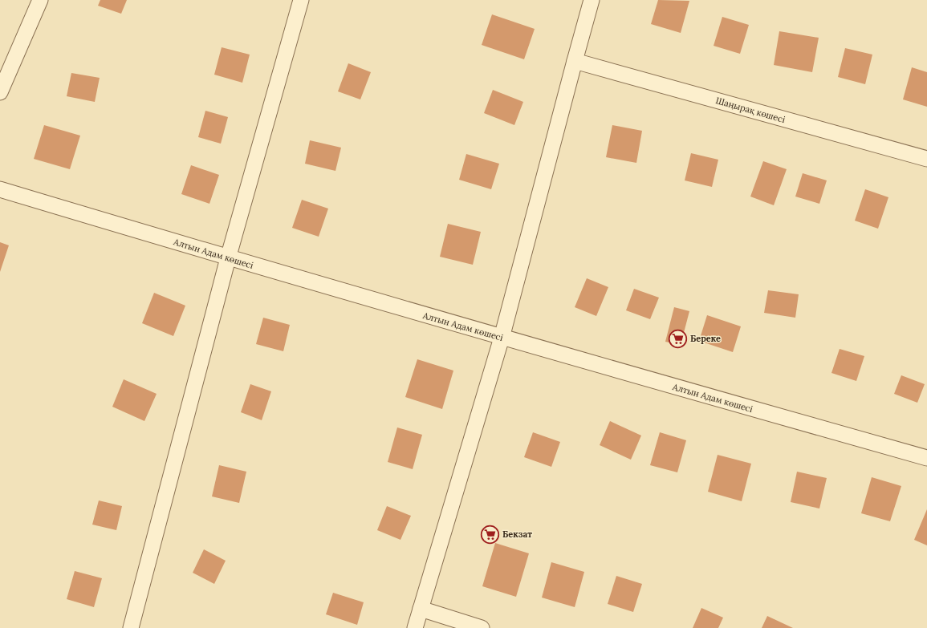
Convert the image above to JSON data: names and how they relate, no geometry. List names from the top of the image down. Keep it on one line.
{"streets":{"street":["Шаңырақ көшесі","Алтын Адам көшесі"]},"places":{"supermarket":["Береке","Бекзат"]}}
